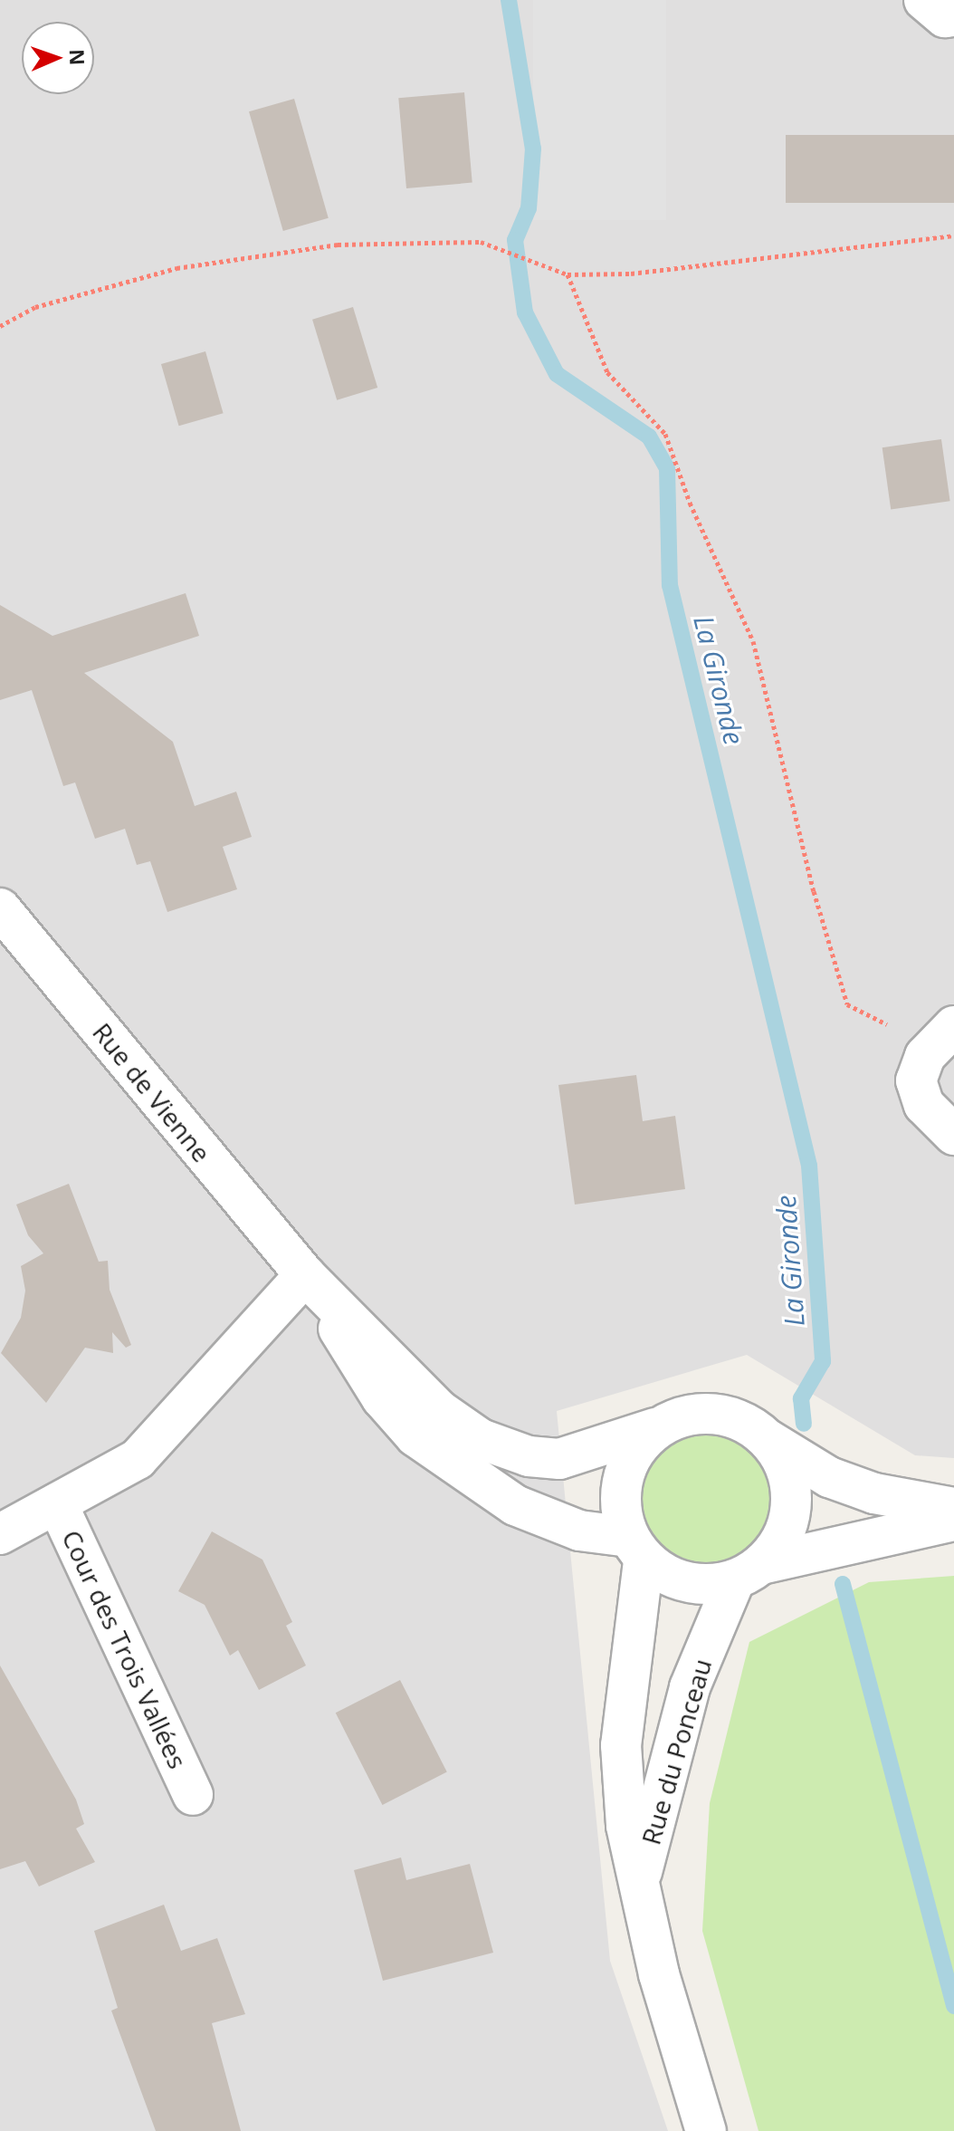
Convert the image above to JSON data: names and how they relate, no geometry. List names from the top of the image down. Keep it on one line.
{"streets":{"street":["Rue de Vienne","Cour des Trois Vallées","Rue du Ponceau"]},"crossings":[["Rue de Vienne","Rue du Ponceau"]],"water":["La Gironde"],"north":"right"}
